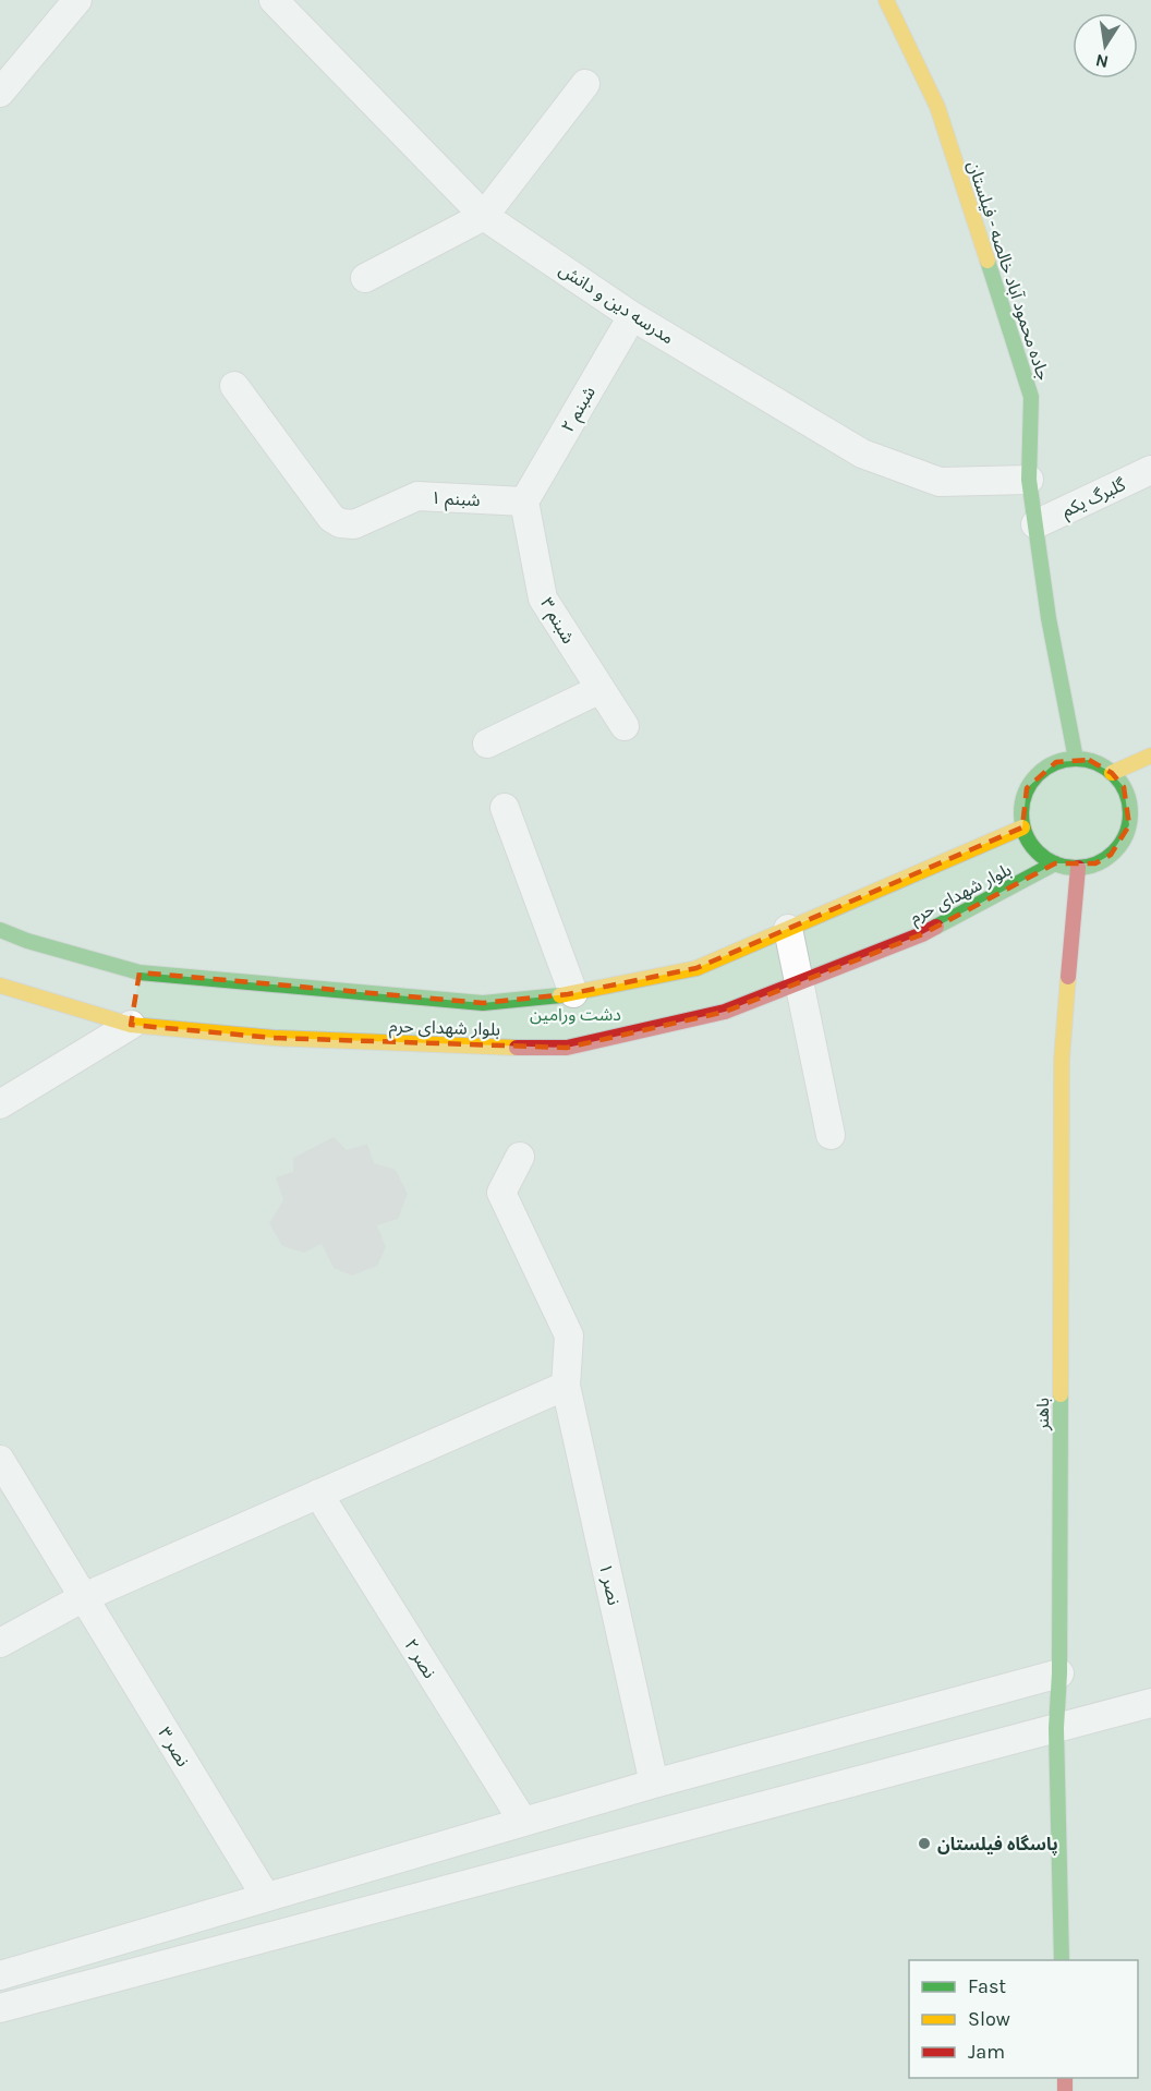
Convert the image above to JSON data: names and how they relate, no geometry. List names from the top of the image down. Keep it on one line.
{"streets":{"main road":["جاده محمود آباد خالصه - فیلستان","بلوار شهدای حرم","باهنر"],"street":["مدرسه دین و دانش","شبنم ۲","گلبرگ یکم","شبنم ۱","شبنم ۳","نصر ۱","نصر ۲","نصر ۳"]},"crossings":[["جاده محمود آباد خالصه - فیلستان","مدرسه دین و دانش"],["جاده محمود آباد خالصه - فیلستان","گلبرگ یکم"],["جاده محمود آباد خالصه - فیلستان","بلوار شهدای حرم"],["جاده محمود آباد خالصه - فیلستان","باهنر"],["مدرسه دین و دانش","شبنم ۲"],["شبنم ۲","شبنم ۱"],["شبنم ۲","شبنم ۳"],["شبنم ۱","شبنم ۳"],["بلوار شهدای حرم","باهنر"]],"parks":["دشت ورامین"],"places":["پاسگاه فیلستان"],"legend":["Fast","Slow","Jam"],"north":"bottom"}
